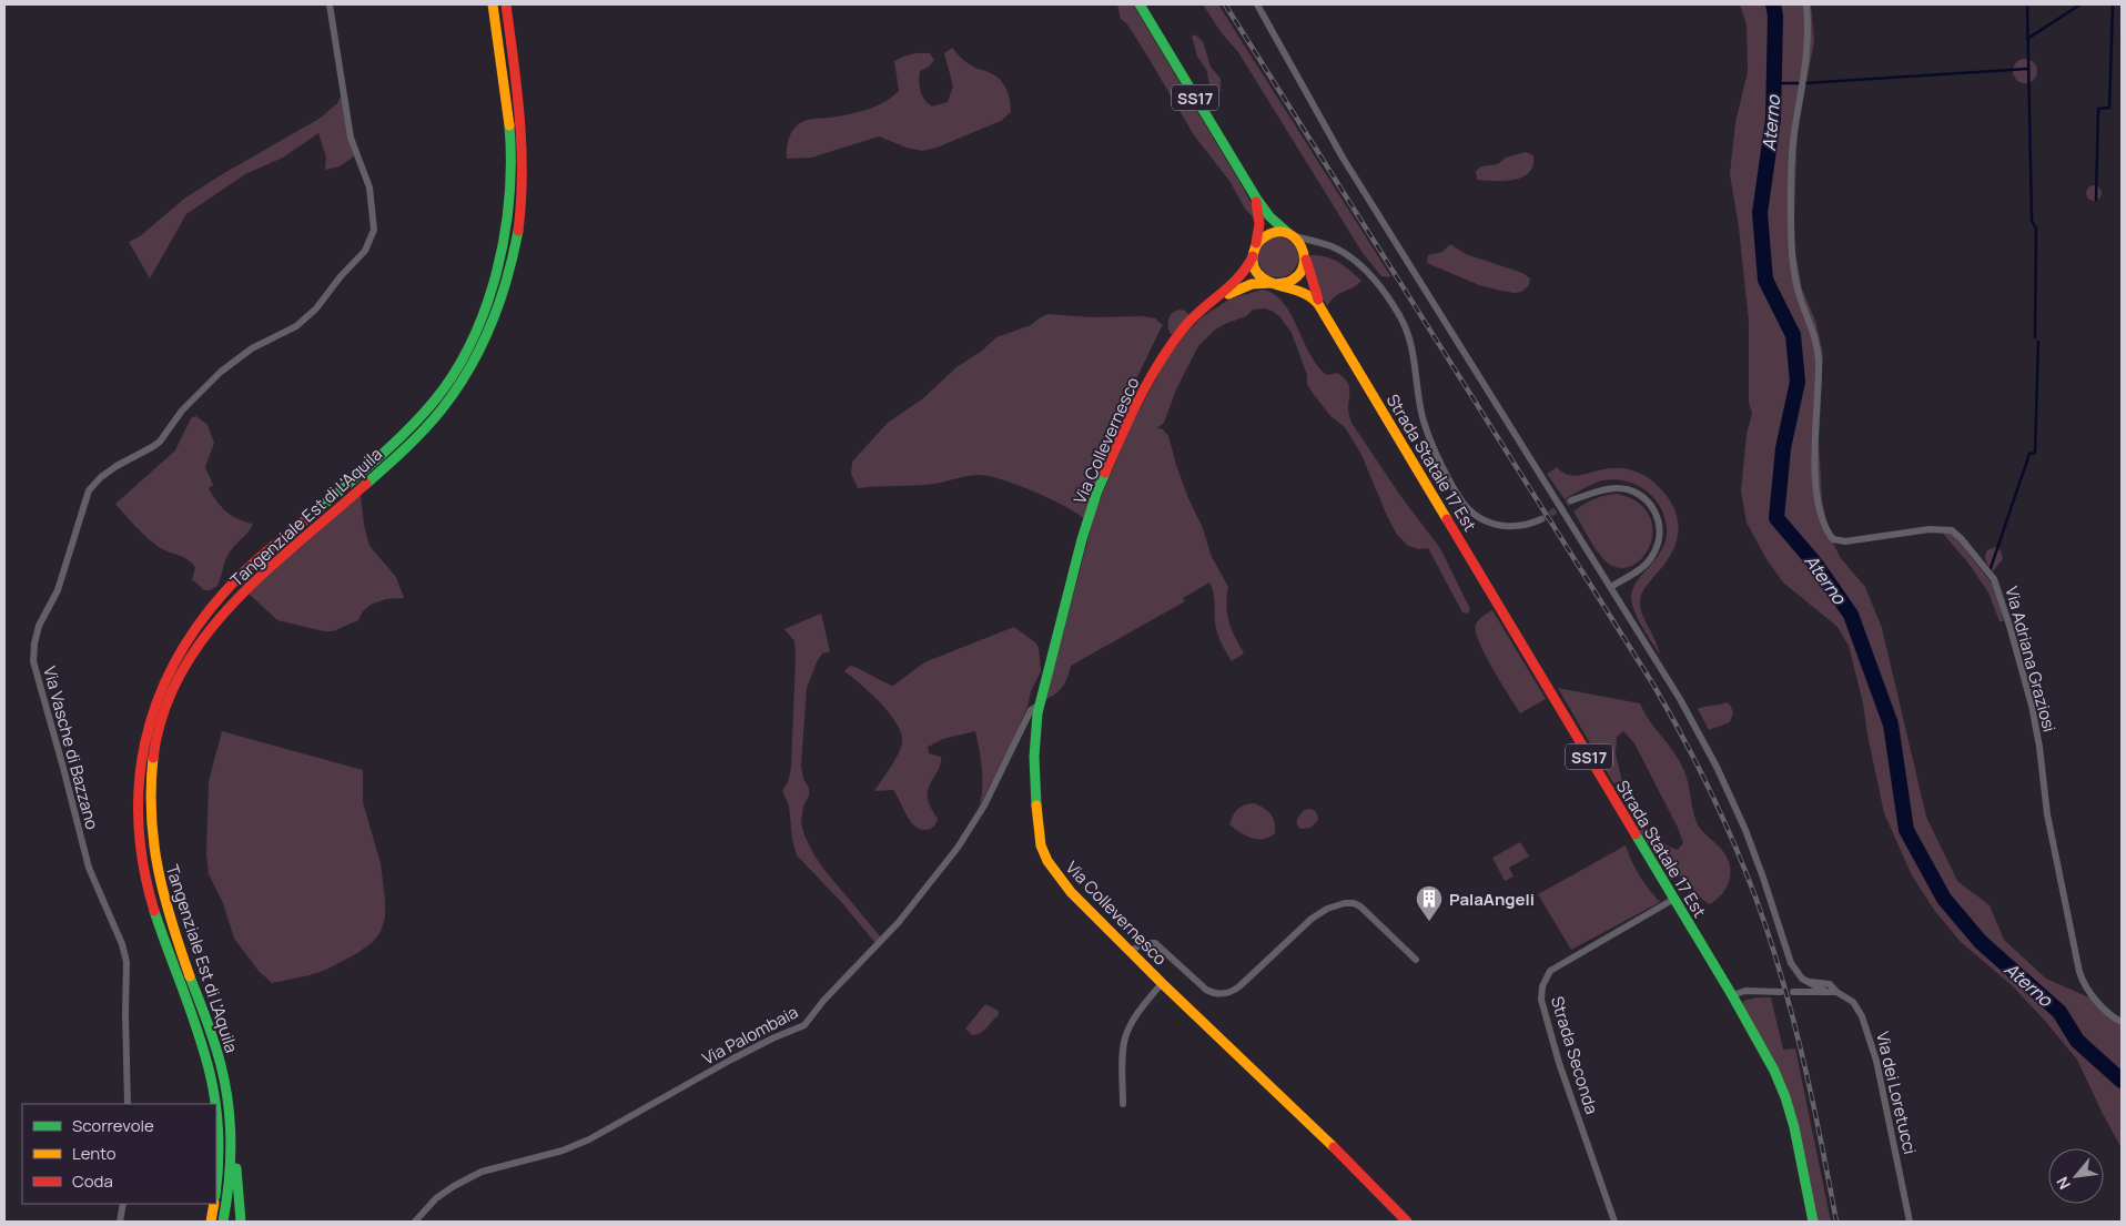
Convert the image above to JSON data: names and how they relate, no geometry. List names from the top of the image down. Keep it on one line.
{"streets":{"main road":["SS17","Via Collevernesco","Strada Statale 17 Est","Tangenziale Est di L'Aquila"],"street":["Via Adriana Graziosi","Via Vasche di Bazzano","Via Palombaia","Strada Seconda","Via dei Loretucci"]},"crossings":[["SS17","Via Collevernesco"],["SS17","Strada Statale 17 Est"],["Via Collevernesco","Strada Statale 17 Est"],["Via Collevernesco","Via Palombaia"],["Strada Statale 17 Est","Strada Seconda"]],"water":["Aterno"],"places":{"building":["PalaAngeli"]},"legend":["Scorrevole","Lento","Coda"],"north":"bottom left"}
